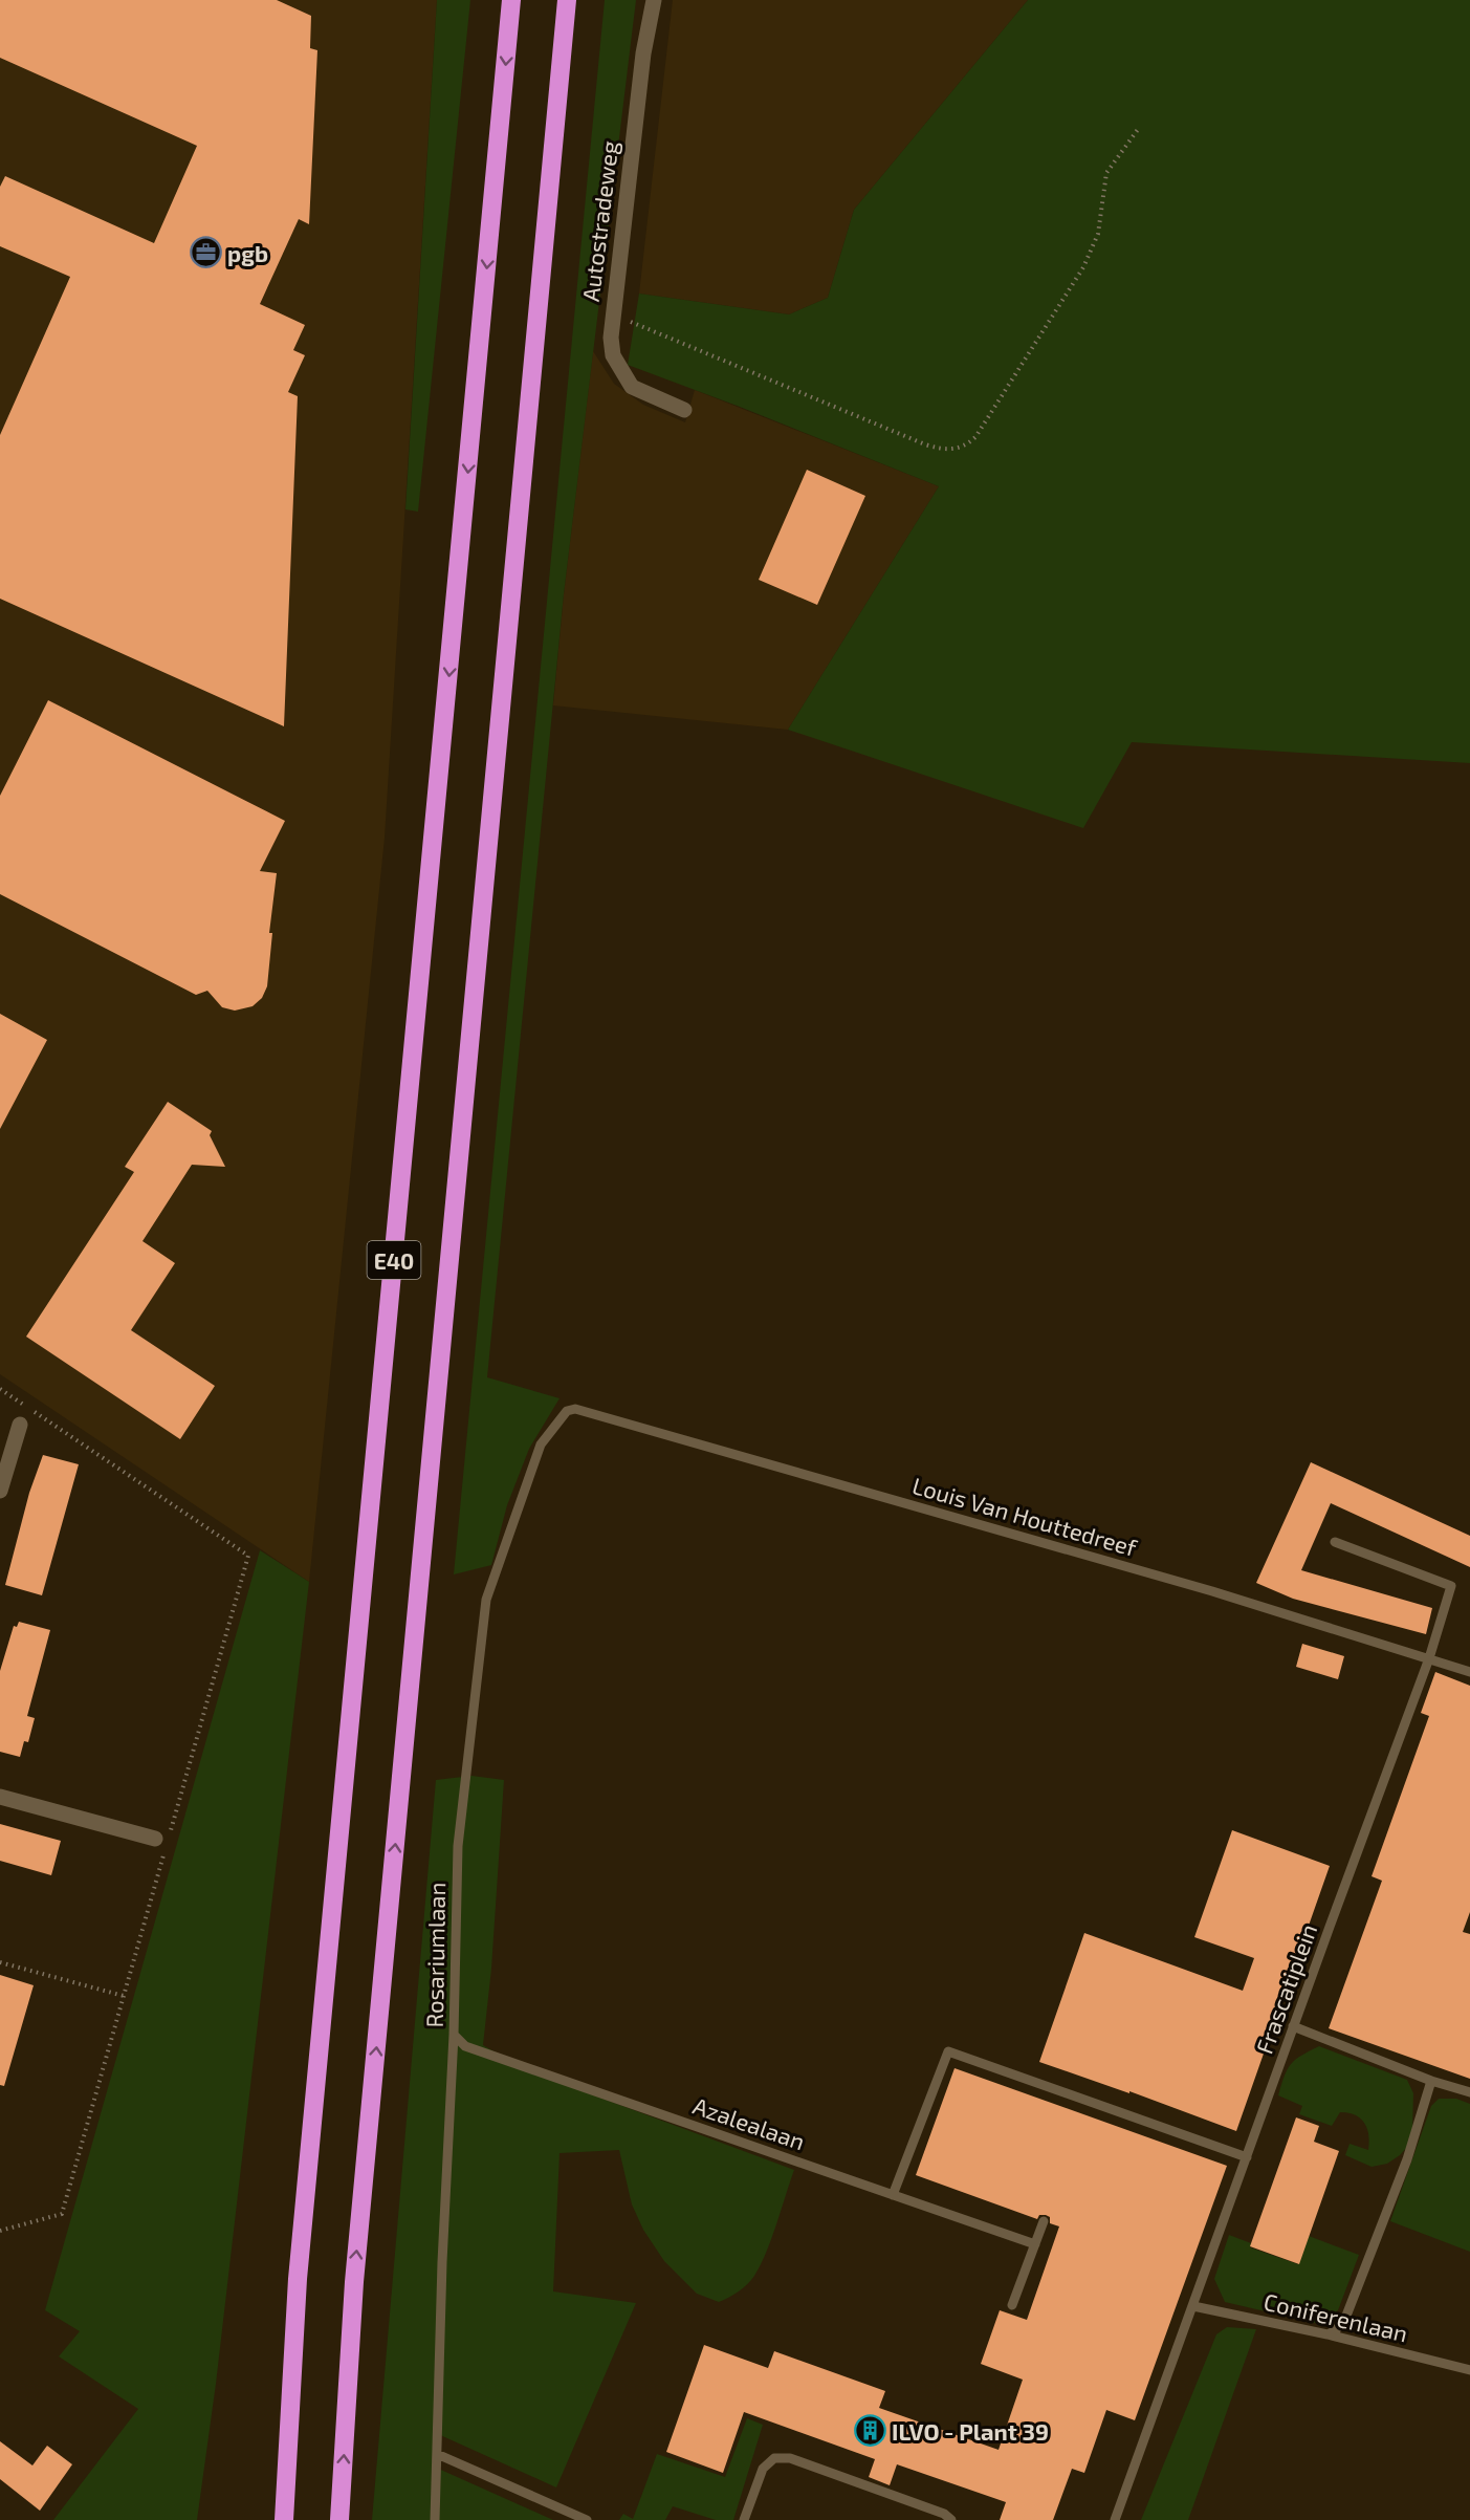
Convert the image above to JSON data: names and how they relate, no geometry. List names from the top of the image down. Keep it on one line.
{"streets":{"highway":["E40"],"street":["Autostradeweg"],"lane":["Louis Van Houttedreef","Rosariumlaan","Frascatiplein","Azalealaan","Coniferenlaan"]},"crossings":[["Louis Van Houttedreef","Rosariumlaan"],["Louis Van Houttedreef","Frascatiplein"],["Rosariumlaan","Azalealaan"],["Frascatiplein","Coniferenlaan"]],"places":{"office":["pgb"],"building":["ILVO - Plant 39"]}}
